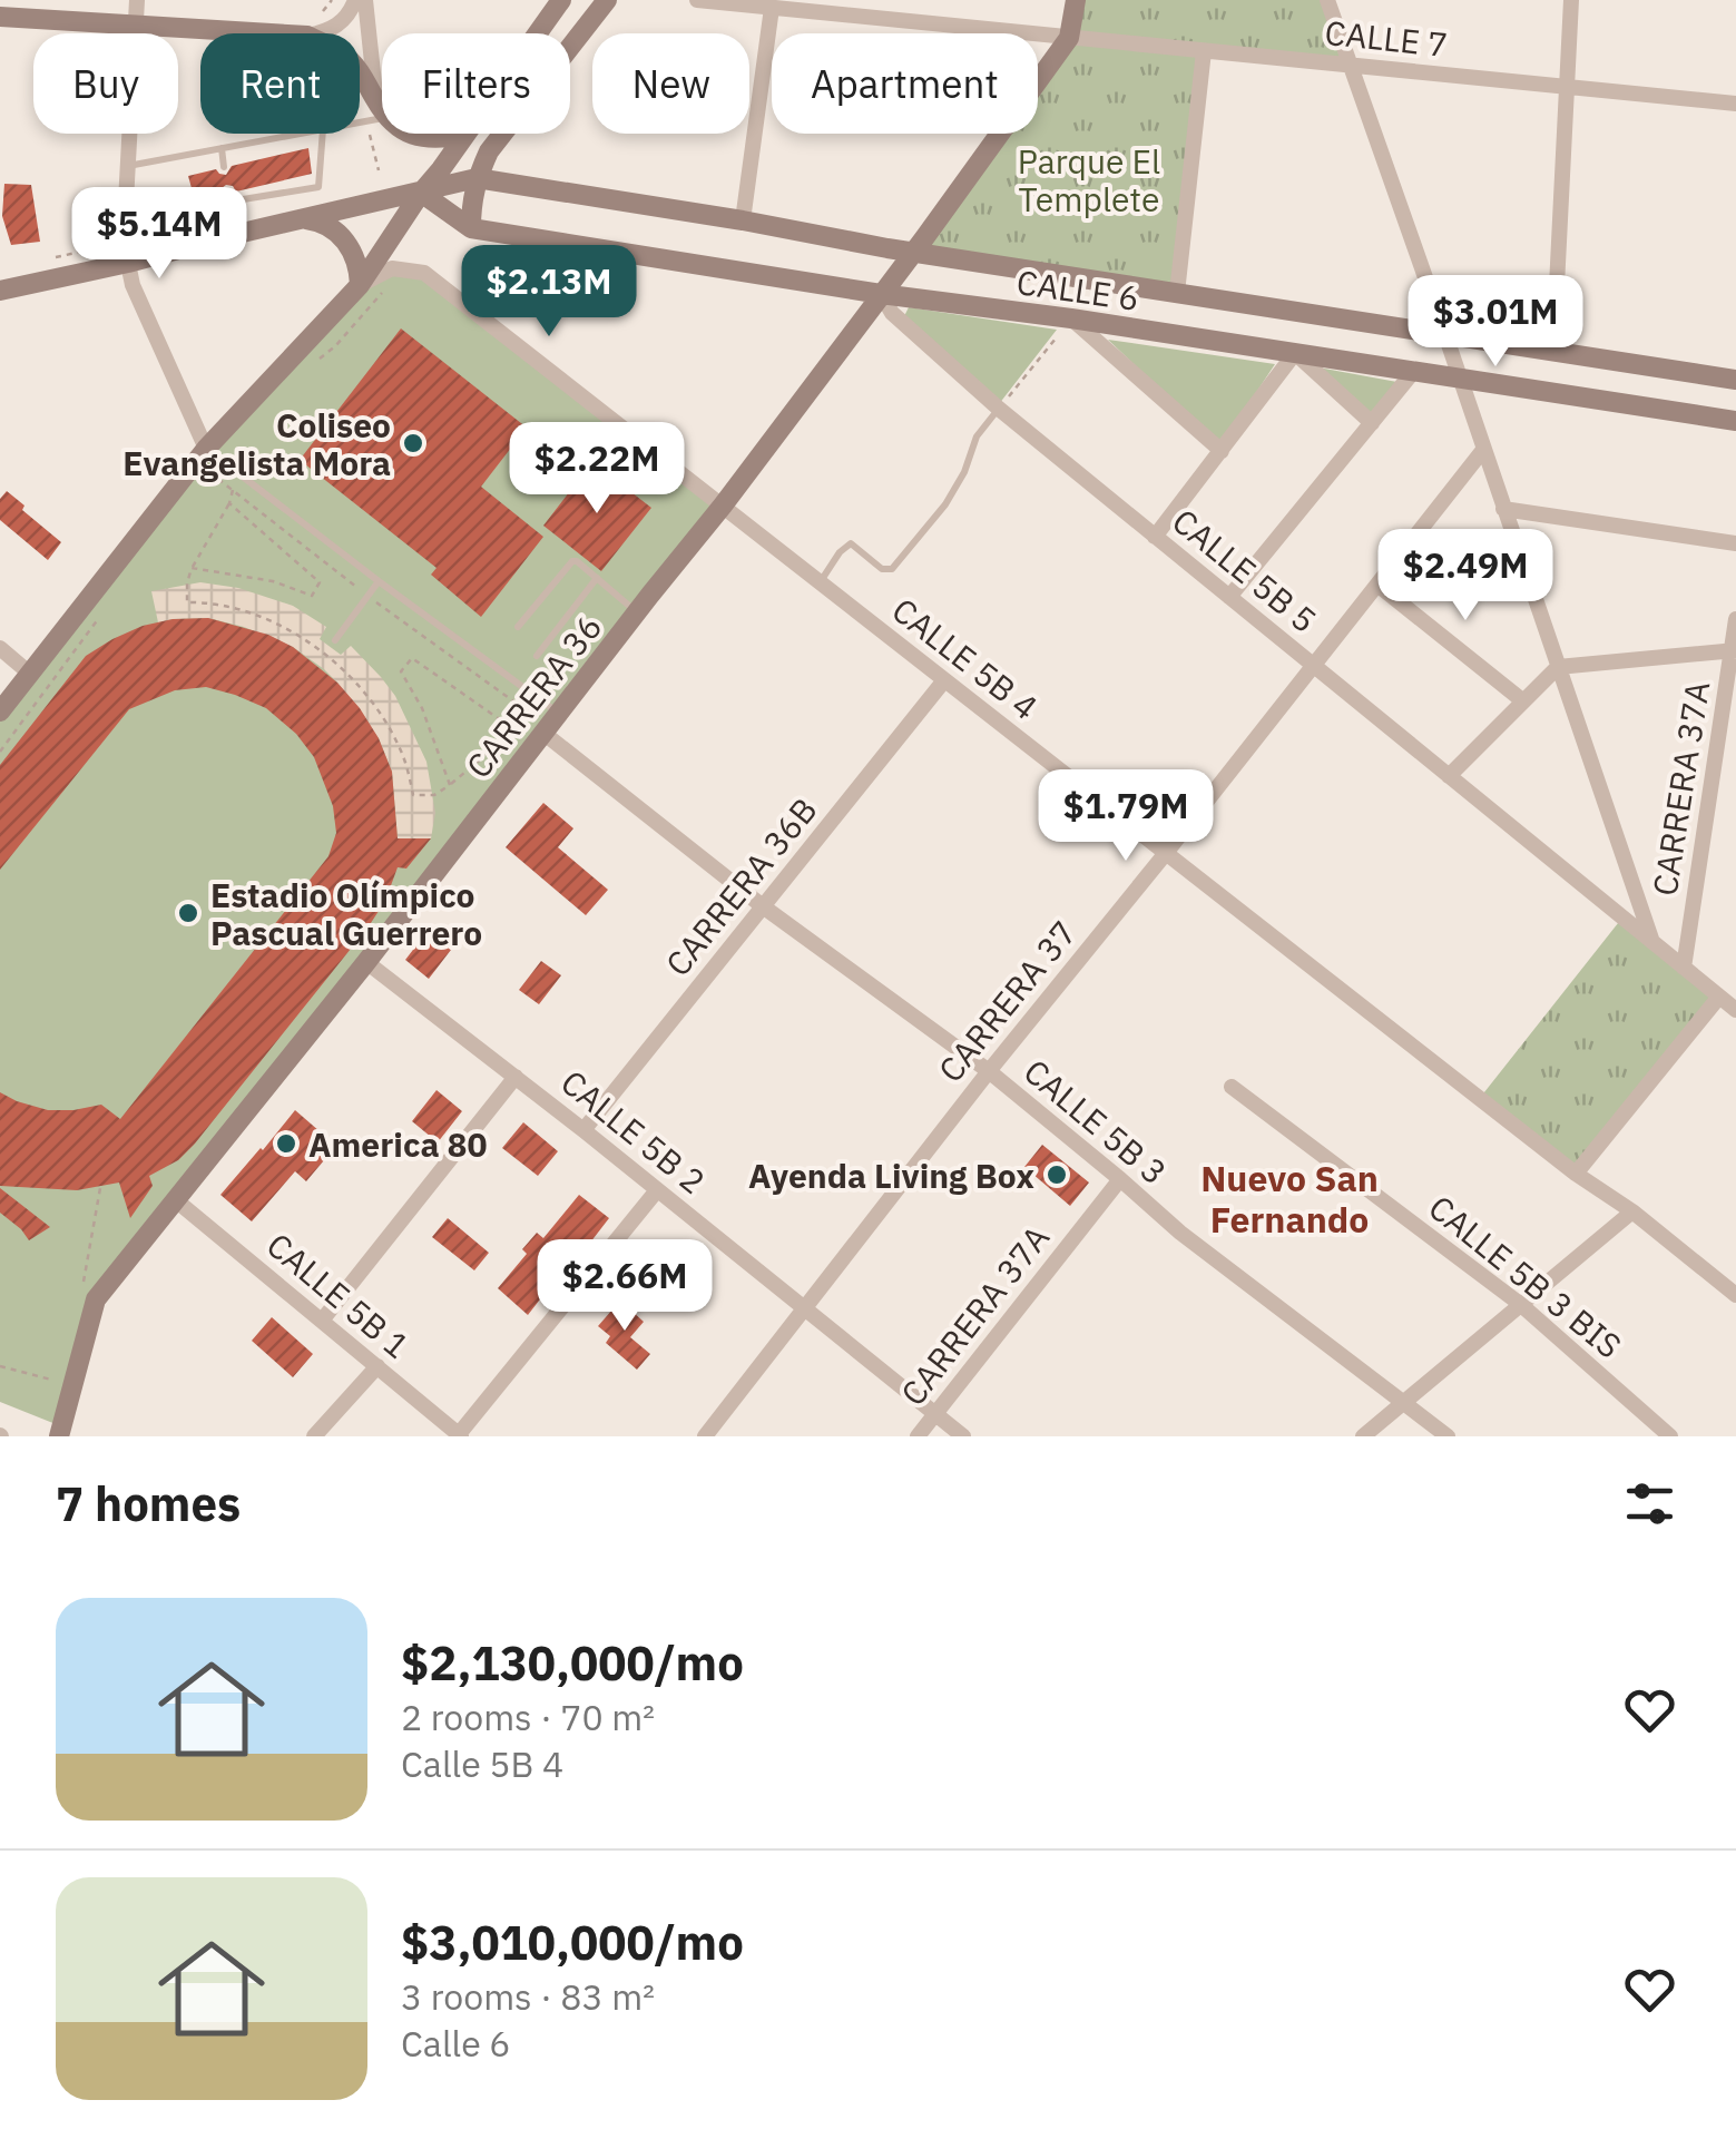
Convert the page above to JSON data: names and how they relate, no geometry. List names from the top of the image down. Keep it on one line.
{"streets":{"main road":["CALLE 6","CARRERA 36"],"street":["CALLE 7","CALLE 5B 5","CALLE 5B 4","CARRERA 37A","CARRERA 36B","CARRERA 37","CALLE 5B 3","CALLE 5B 2","CALLE 5B 3 BIS","CALLE 5B 1"]},"crossings":[["CALLE 7","CARRERA 36"],["CALLE 6","CALLE 5B 5"],["CALLE 6","CARRERA 36"],["CALLE 5B 5","CARRERA 36"],["CALLE 5B 5","CARRERA 37A"],["CALLE 5B 5","CARRERA 37"],["CALLE 5B 4","CARRERA 36"],["CALLE 5B 4","CARRERA 36B"],["CALLE 5B 4","CARRERA 37"],["CARRERA 36","CALLE 5B 3"],["CARRERA 36","CALLE 5B 2"],["CARRERA 36","CALLE 5B 1"],["CARRERA 37A","CALLE 5B 3"],["CARRERA 37A","CALLE 5B 2"],["CARRERA 36B","CALLE 5B 3"],["CARRERA 36B","CALLE 5B 2"],["CARRERA 37","CALLE 5B 3"],["CARRERA 37","CALLE 5B 2"]],"districts":["Nuevo San Fernando"],"parks":["Parque El Templete"],"places":["Coliseo Evangelista Mora","Estadio Olímpico Pascual Guerrero","America 80","Ayenda Living Box"],"page":{"chip":["Buy","Rent","Filters","New","Apartment"],"price":["$5.14M","$2.13M","$3.01M","$2.22M","$2.49M","$1.79M","$2.66M"],"heading":"7 homes","list":[{"name":"$2,130,000/mo","note":"2 rooms · 70 m² · Calle 5B 4"},{"name":"$3,010,000/mo","note":"3 rooms · 83 m² · Calle 6"}]}}
